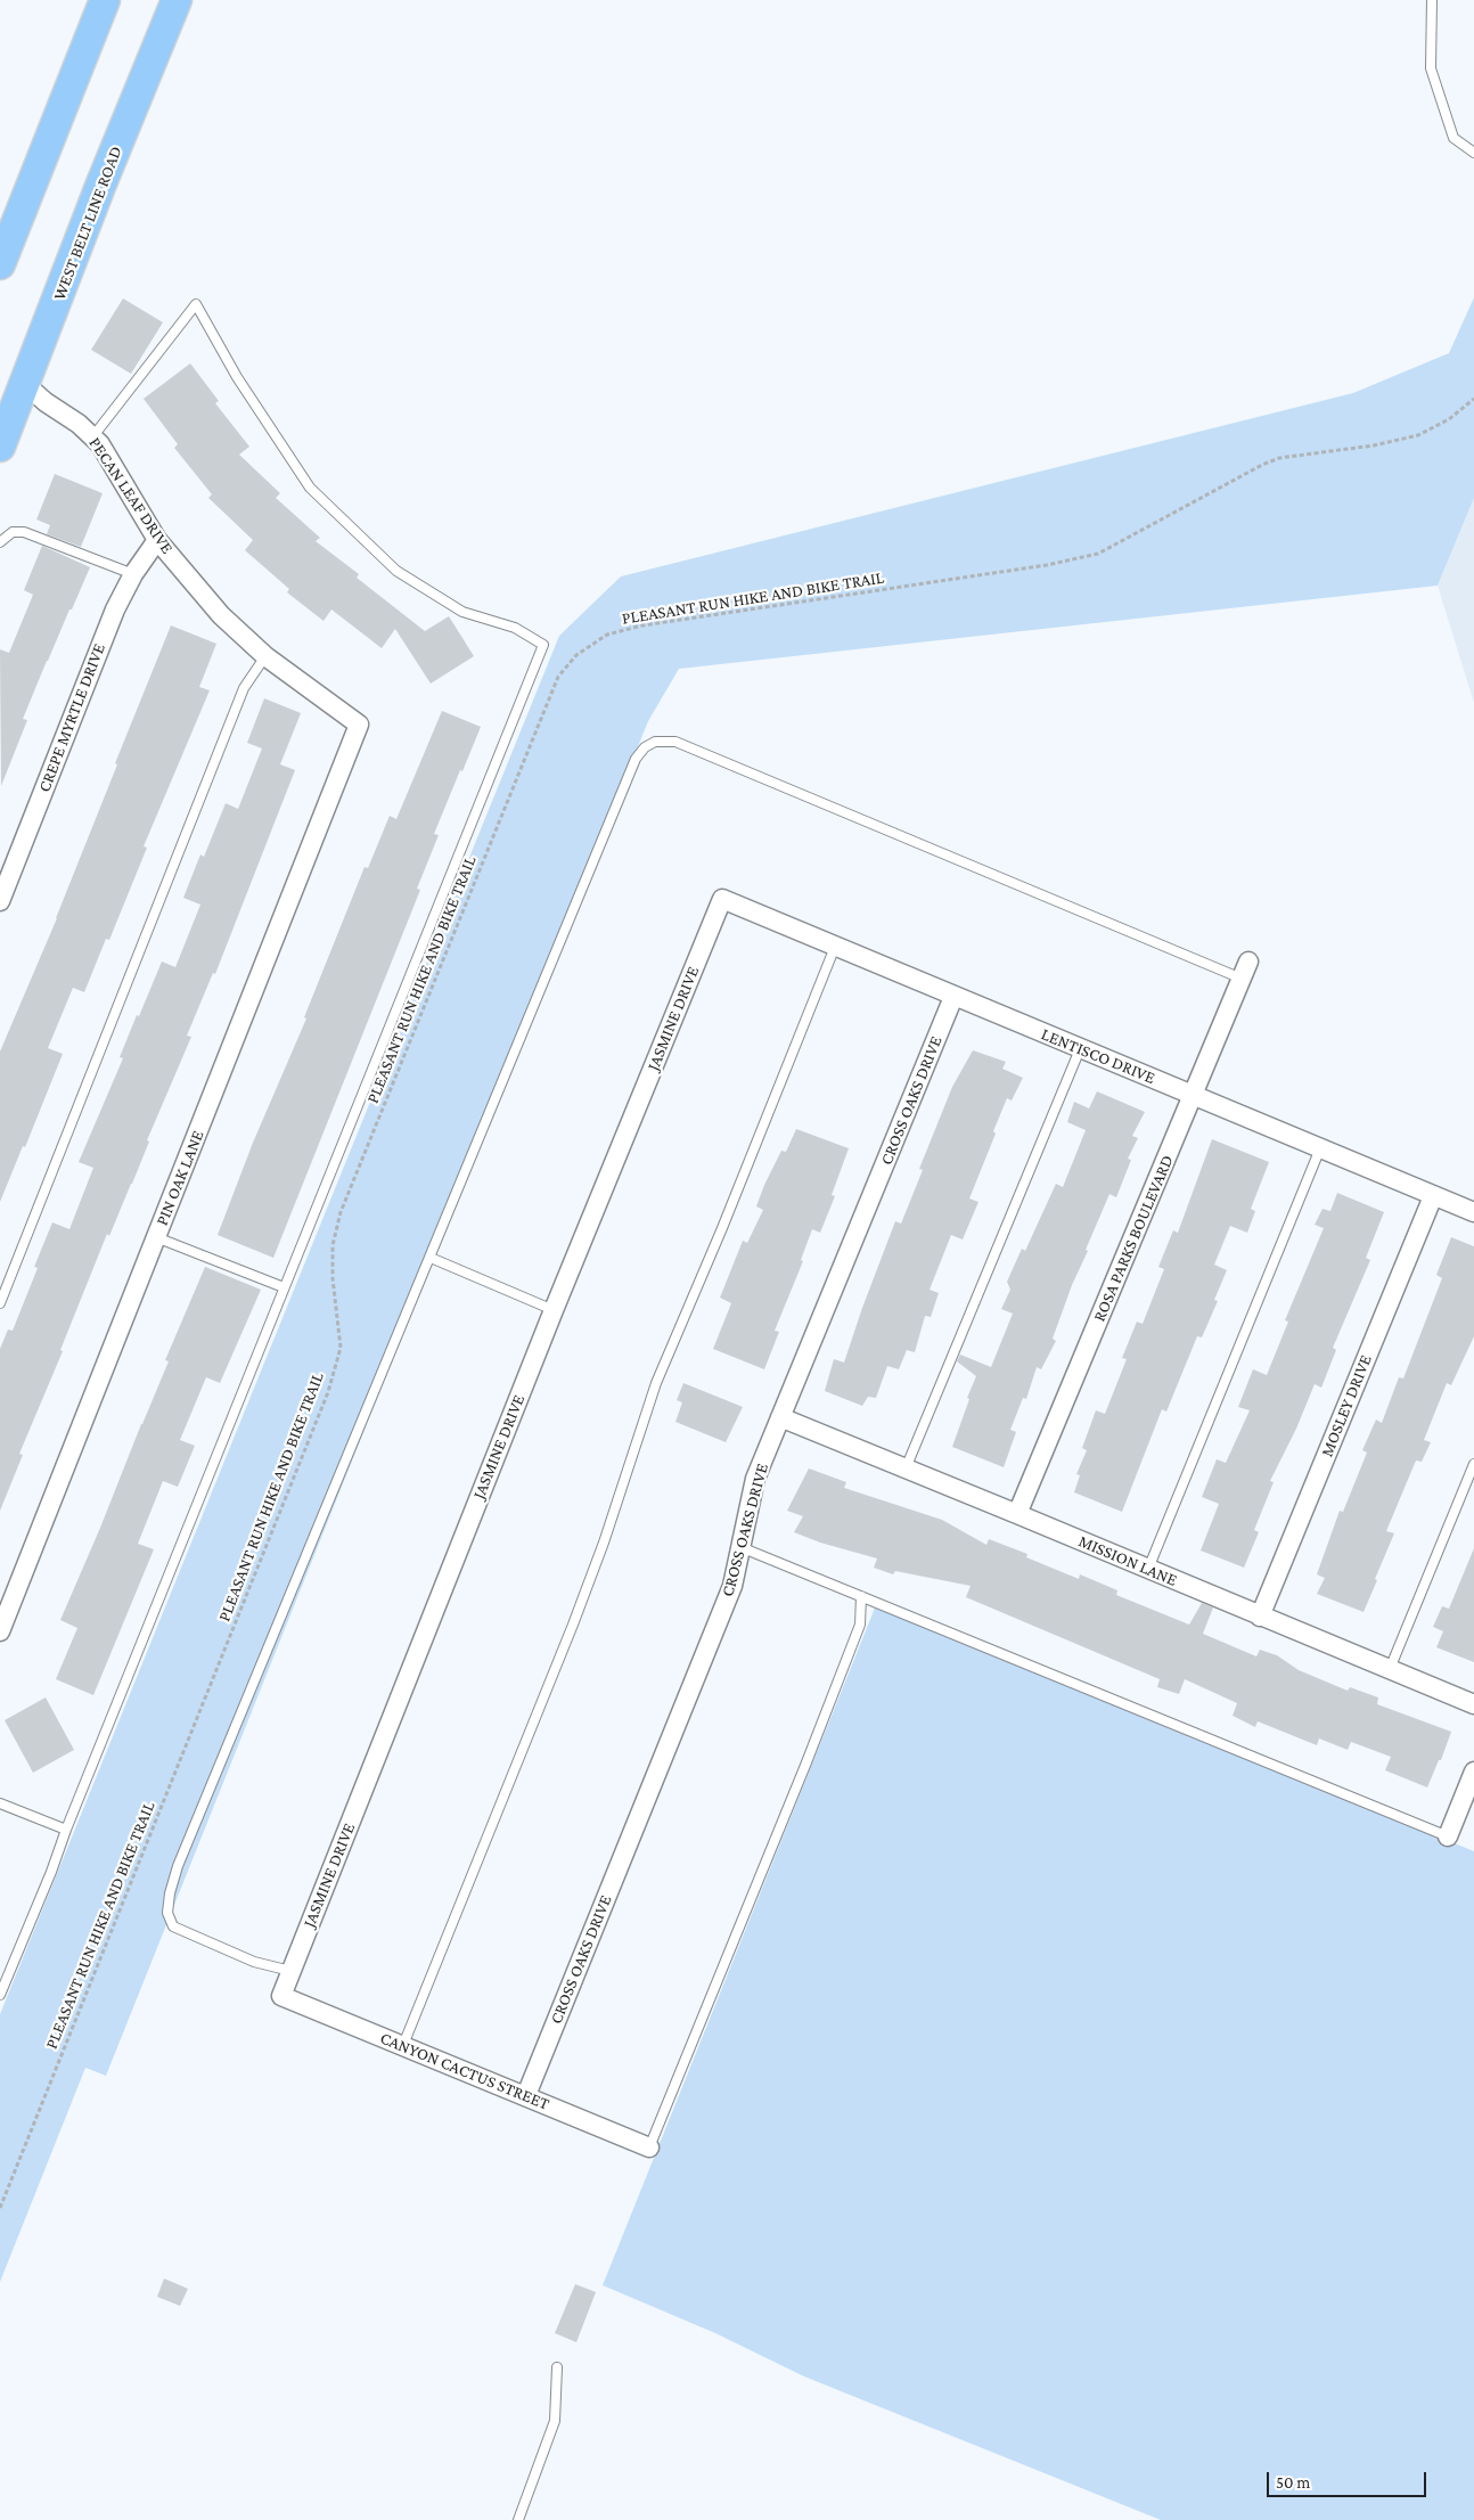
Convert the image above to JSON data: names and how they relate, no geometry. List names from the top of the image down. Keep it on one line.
{"streets":{"main road":["WEST BELT LINE ROAD"],"street":["PECAN LEAF DRIVE","CREPE MYRTLE DRIVE","JASMINE DRIVE","LENTISCO DRIVE","CROSS OAKS DRIVE","PIN OAK LANE","ROSA PARKS BOULEVARD","MOSLEY DRIVE","MISSION LANE","CANYON CACTUS STREET"],"path":["PLEASANT RUN HIKE AND BIKE TRAIL"]},"crossings":[["WEST BELT LINE ROAD","PECAN LEAF DRIVE"],["PECAN LEAF DRIVE","CREPE MYRTLE DRIVE"],["PECAN LEAF DRIVE","PIN OAK LANE"],["JASMINE DRIVE","LENTISCO DRIVE"],["JASMINE DRIVE","CANYON CACTUS STREET"],["LENTISCO DRIVE","CROSS OAKS DRIVE"],["LENTISCO DRIVE","ROSA PARKS BOULEVARD"],["LENTISCO DRIVE","MOSLEY DRIVE"],["CROSS OAKS DRIVE","MISSION LANE"],["CROSS OAKS DRIVE","CANYON CACTUS STREET"],["ROSA PARKS BOULEVARD","MISSION LANE"],["MOSLEY DRIVE","MISSION LANE"]],"scale_bar":"50 m"}
